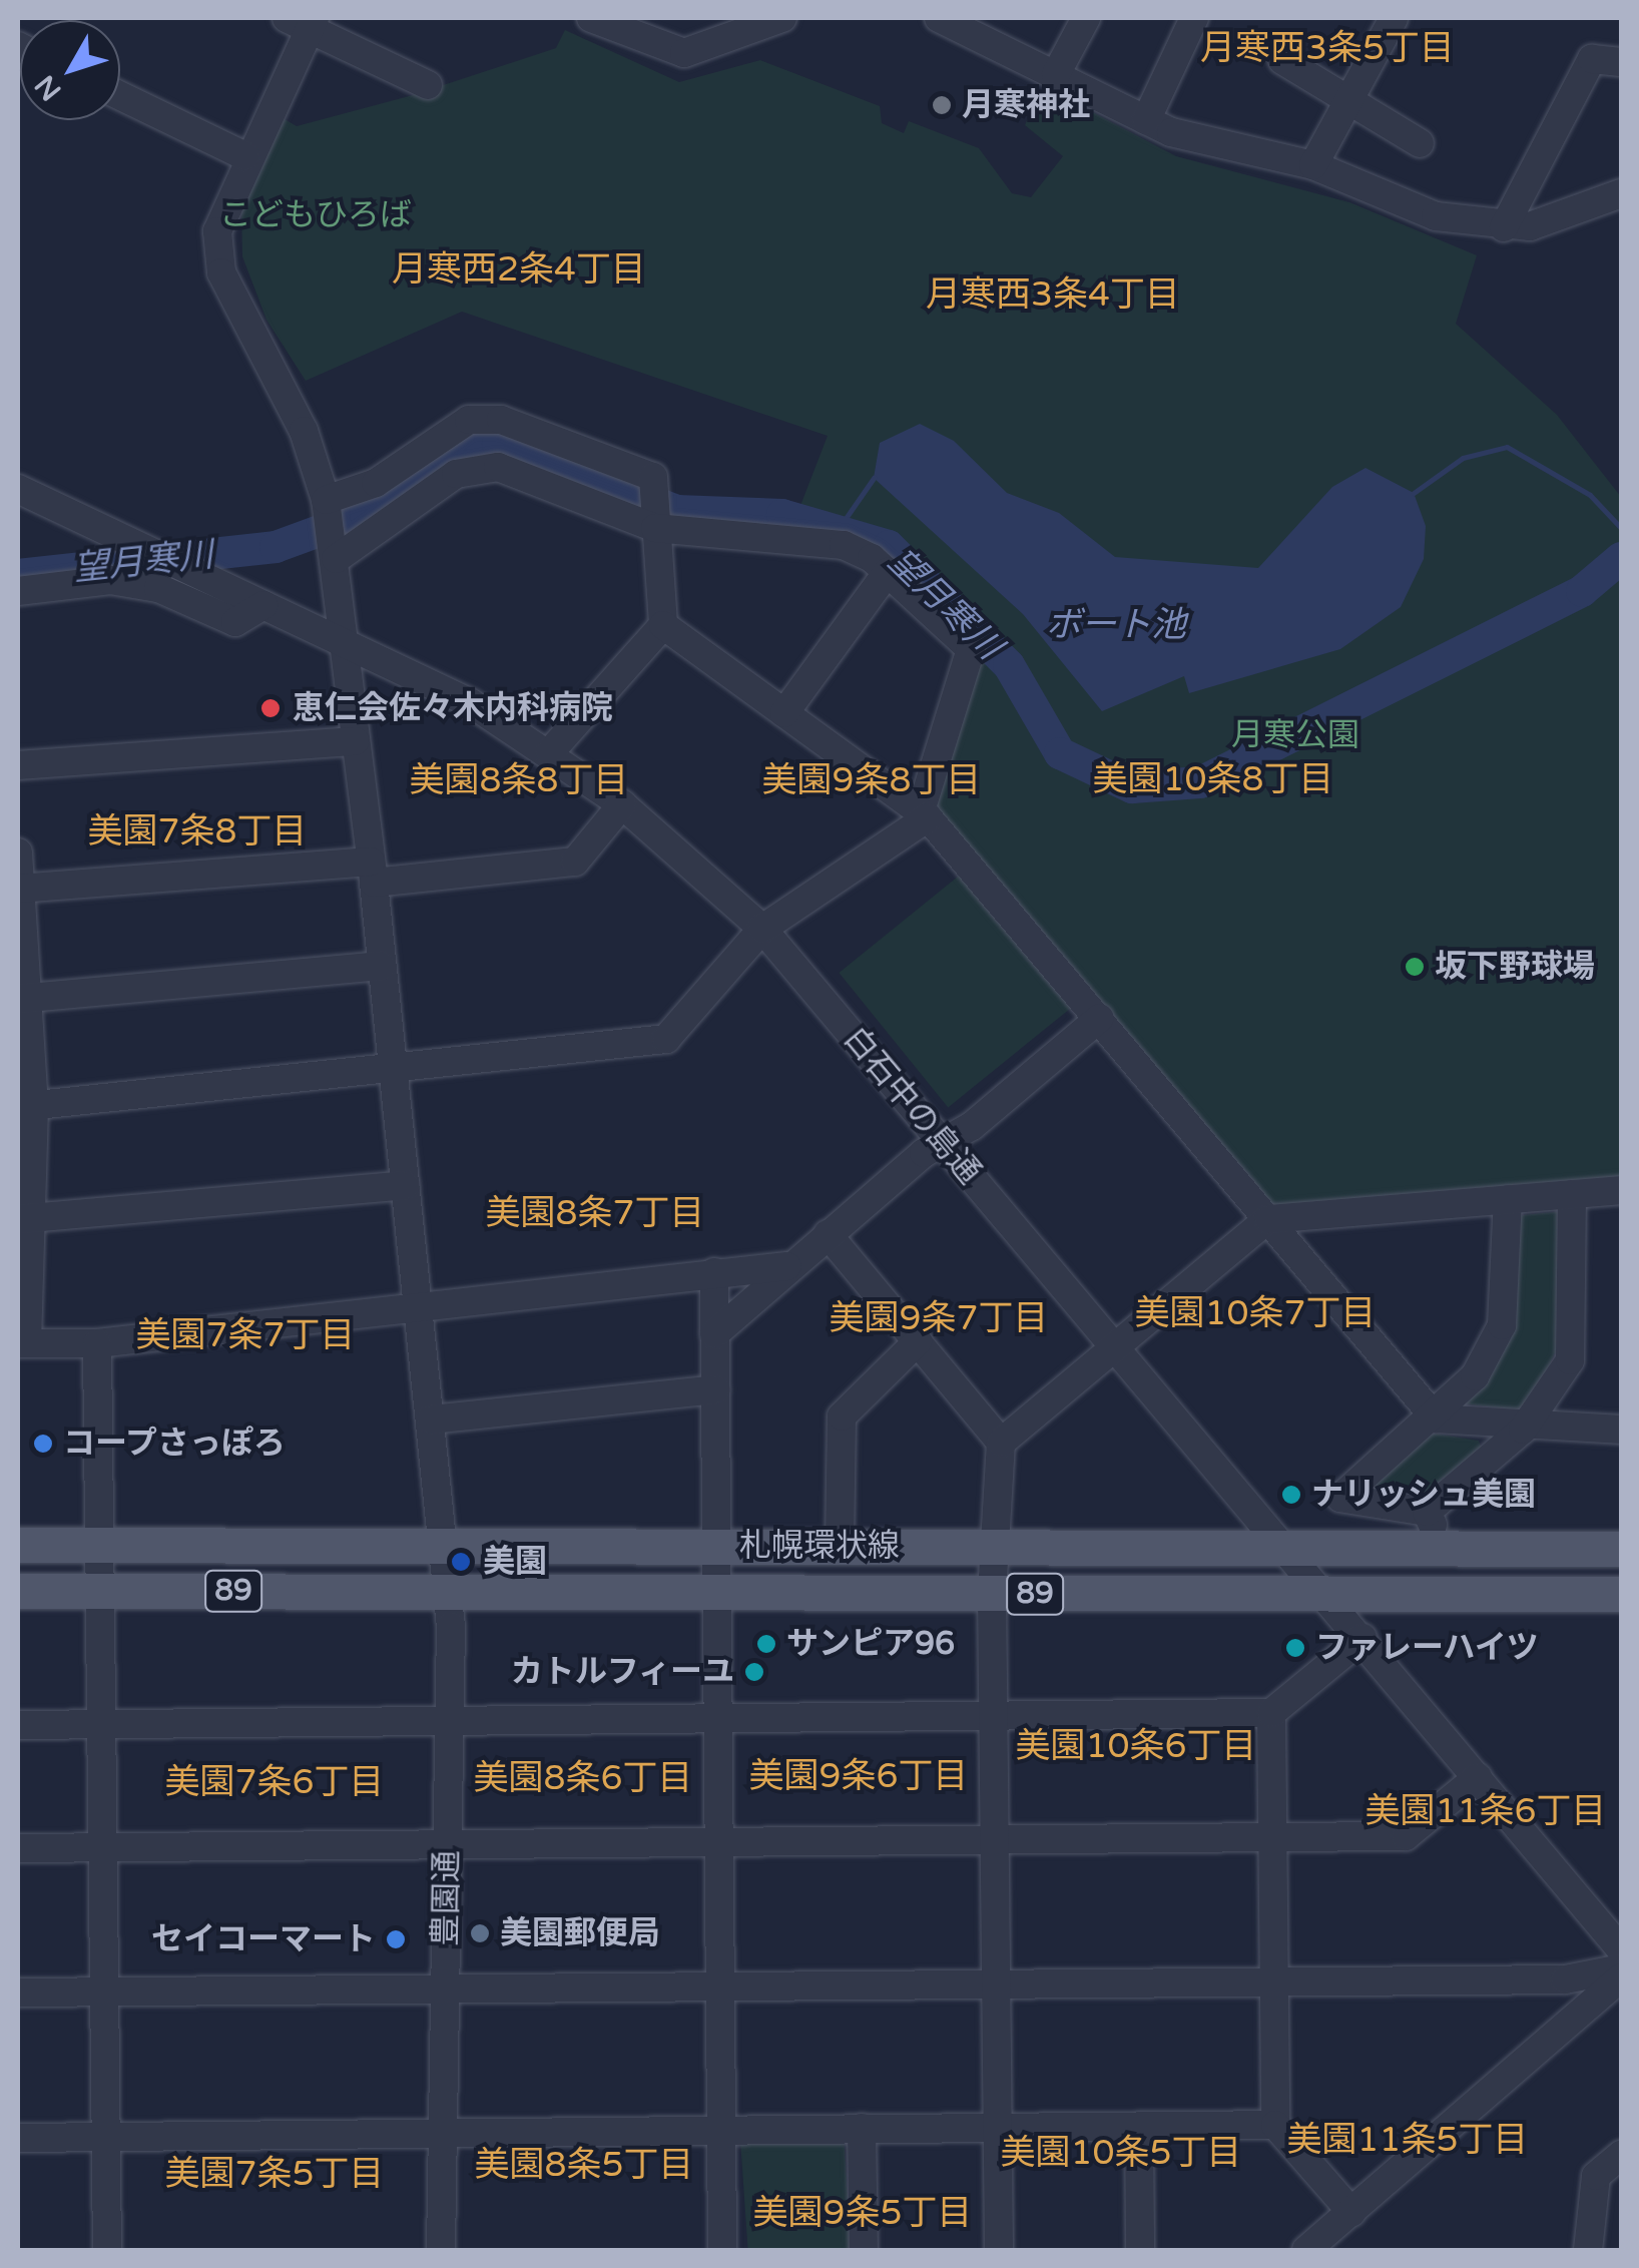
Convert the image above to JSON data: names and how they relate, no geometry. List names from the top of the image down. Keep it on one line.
{"streets":{"main road":["札幌環状線","89"],"street":["白石中の島通","豊園通"]},"crossings":[["白石中の島通","札幌環状線"],["白石中の島通","豊園通"],["札幌環状線","豊園通"]],"districts":["月寒西3条5丁目","月寒西2条4丁目","月寒西3条4丁目","美園10条8丁目","美園8条8丁目","美園9条8丁目","美園7条8丁目","美園8条7丁目","美園10条7丁目","美園9条7丁目","美園7条7丁目","美園10条6丁目","美園9条6丁目","美園8条6丁目","美園7条6丁目","美園11条6丁目","美園11条5丁目","美園10条5丁目","美園8条5丁目","美園7条5丁目","美園9条5丁目"],"water":["望月寒川","ボート池"],"parks":["こどもひろば","月寒公園"],"places":["月寒神社","恵仁会佐々木内科病院","坂下野球場","コープさっぽろ","ナリッシュ美園","美園","サンピア96","ファレーハイツ","カトルフィーユ","美園郵便局","セイコーマート"],"north":"bottom left"}
